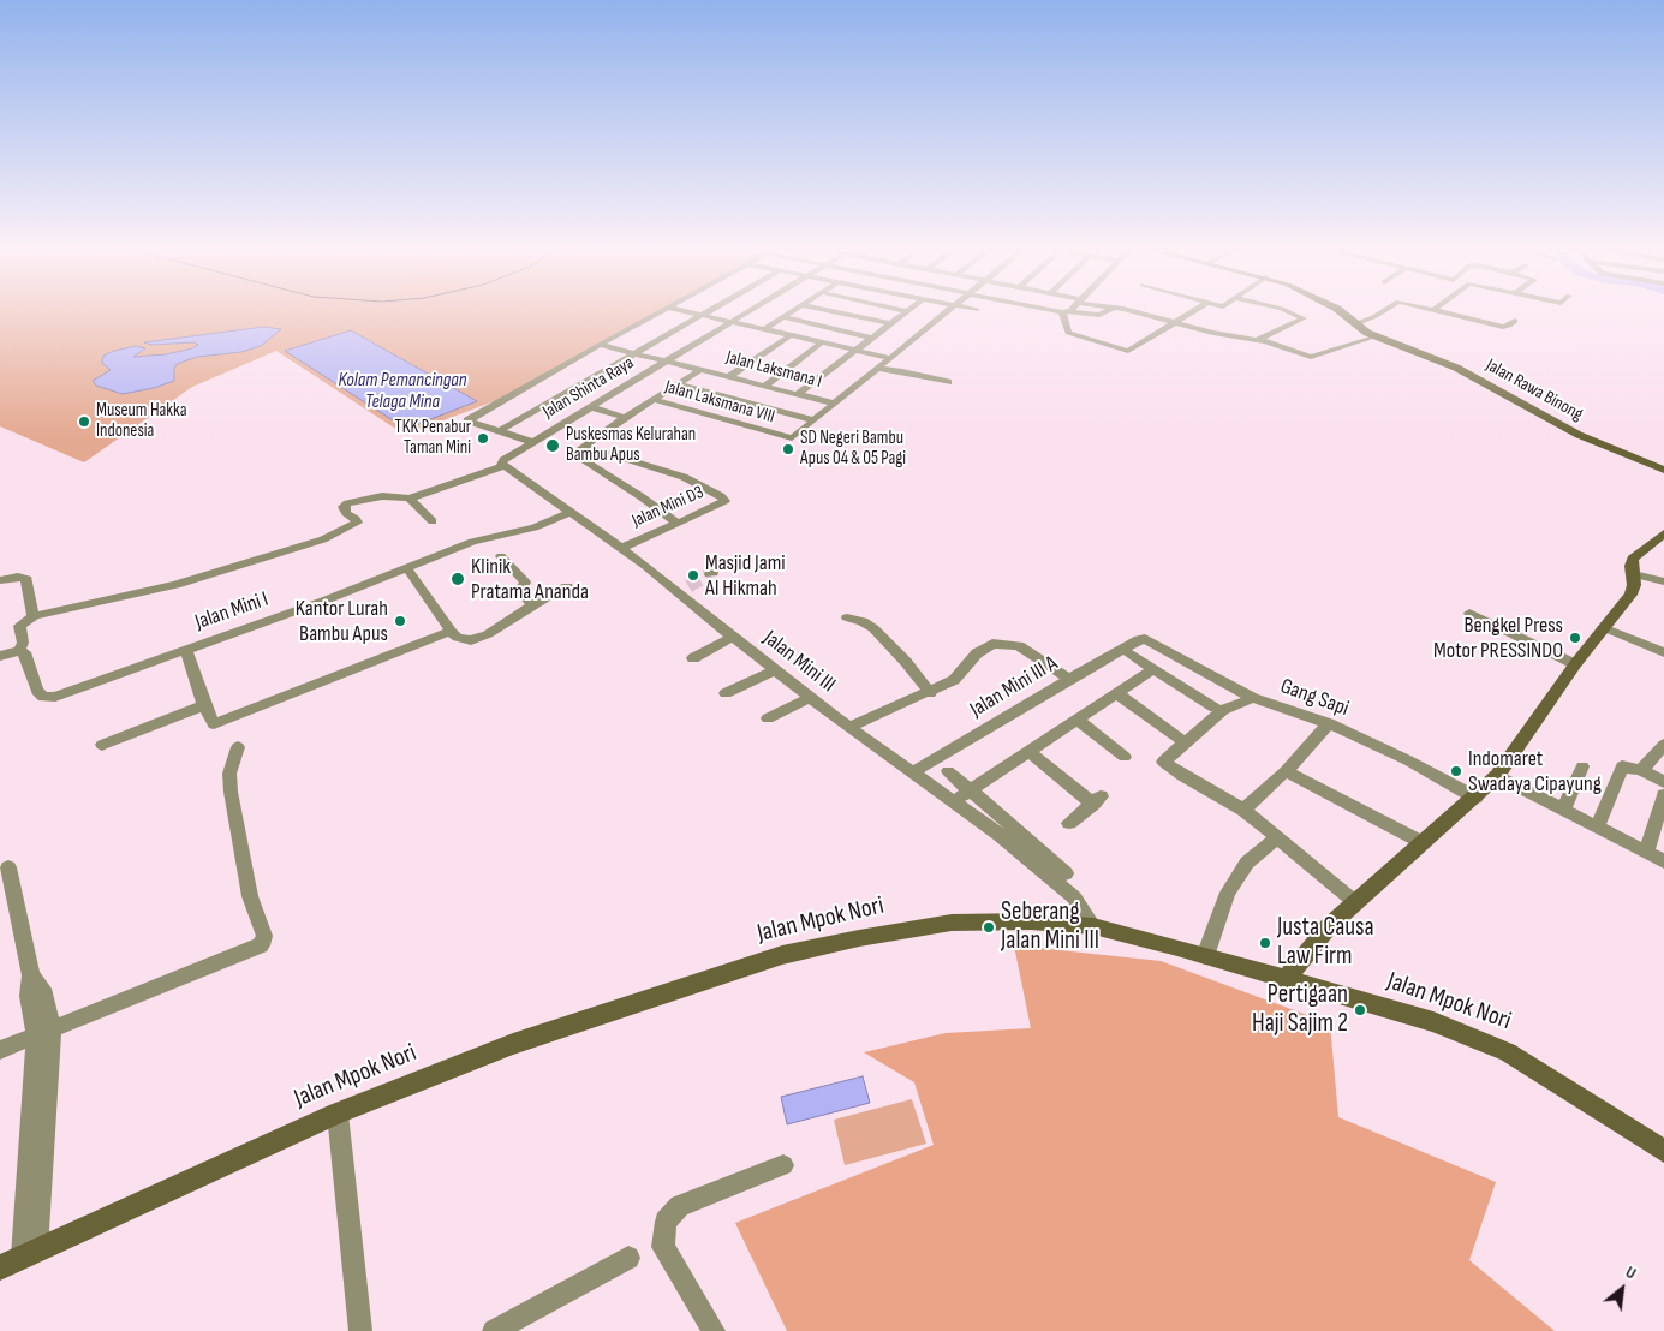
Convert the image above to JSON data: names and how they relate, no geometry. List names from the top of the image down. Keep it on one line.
{"streets":{"main road":["Jalan Rawa Binong","Jalan Mpok Nori"],"street":["Jalan Laksmana I","Jalan Shinta Raya","Jalan Laksmana VIII","Jalan Mini D3","Jalan Mini I","Jalan Mini III","Jalan Mini III A","Gang Sapi"]},"crossings":[["Jalan Laksmana I","Jalan Shinta Raya"],["Jalan Laksmana VIII","Jalan Mini D3"],["Jalan Mini D3","Jalan Mini III"],["Jalan Mini I","Jalan Mini III"],["Jalan Mini III","Jalan Mini III A"],["Jalan Mini III","Jalan Mpok Nori"],["Jalan Mini III A","Gang Sapi"]],"water":["Kolam Pemancingan Telaga Mina"],"places":["Museum Hakka Indonesia","TKK Penabur Taman Mini","Puskesmas Kelurahan Bambu Apus","SD Negeri Bambu Apus 04 & 05 Pagi","Masjid Jami Al Hikmah","Klinik Pratama Ananda","Kantor Lurah Bambu Apus","Bengkel Press Motor PRESSINDO","Indomaret Swadaya Cipayung","Seberang Jalan Mini III","Justa Causa Law Firm","Pertigaan Haji Sajim 2"],"north":"top right"}
